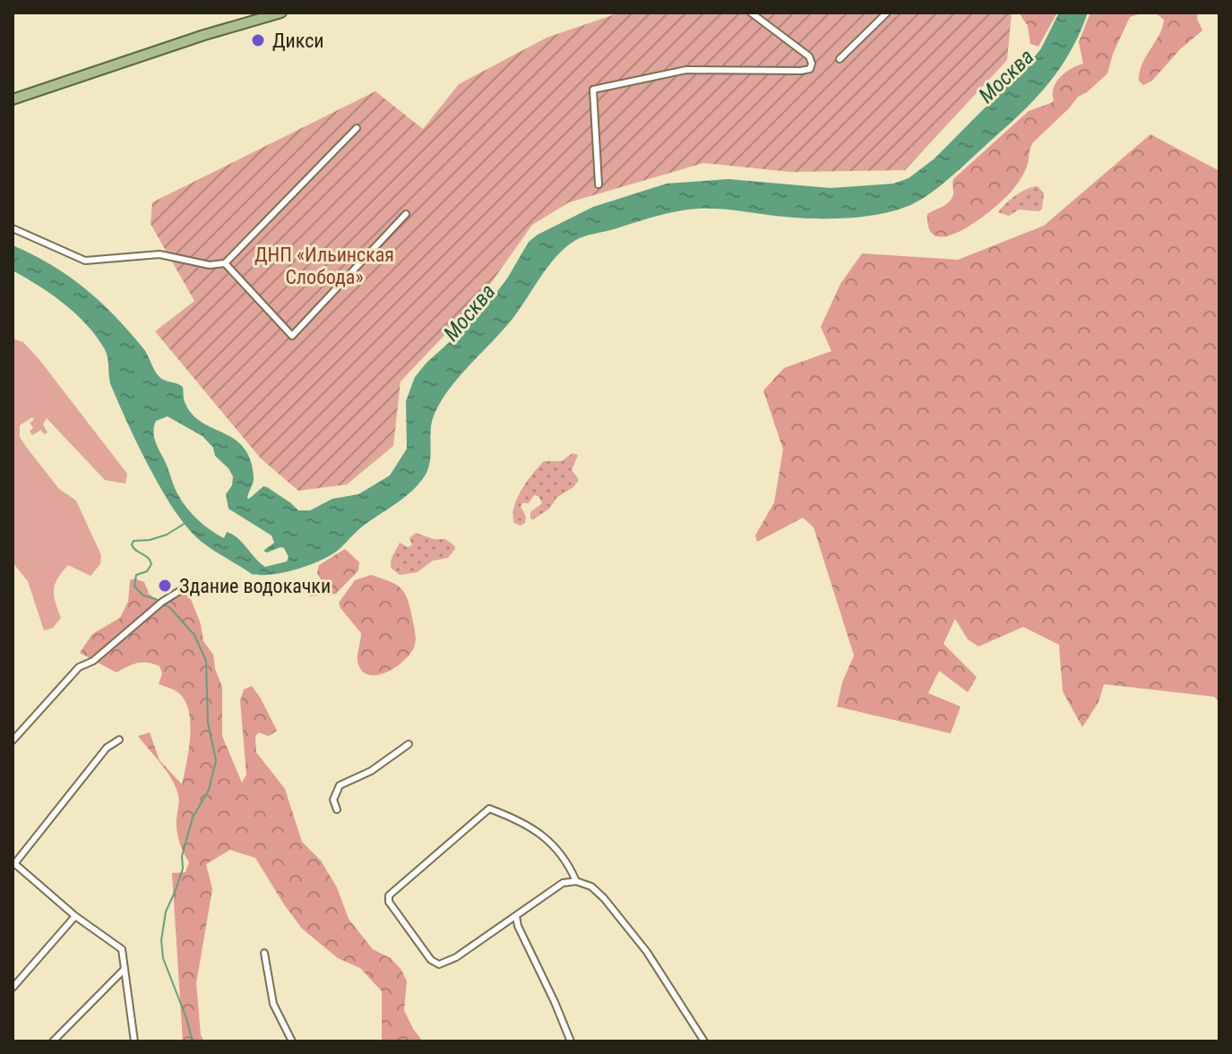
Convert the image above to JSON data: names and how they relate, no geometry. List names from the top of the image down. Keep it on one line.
{"water":["Москва"],"parks":["ДНП «Ильинская Слобода»"],"places":["Дикси","Здание водокачки"]}
